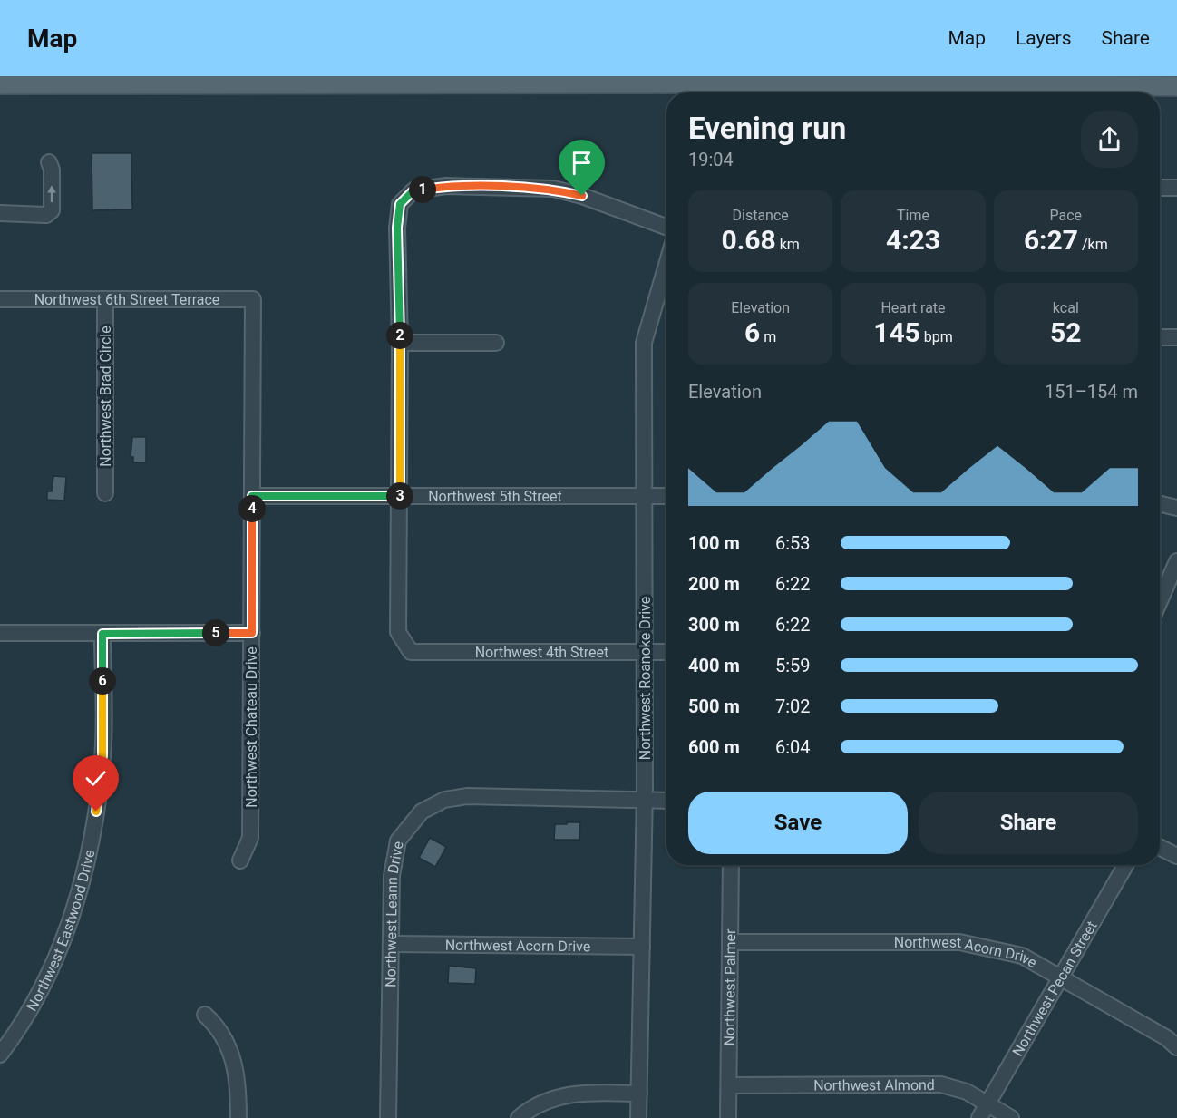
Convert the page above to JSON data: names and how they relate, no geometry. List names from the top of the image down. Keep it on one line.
{"streets":{"street":["Northwest 6th Street Terrace","Northwest Brad Circle","Northwest 5th Street","Northwest 4th Street","Northwest Roanoke Drive","Northwest Chateau Drive","Northwest Leann Drive","Northwest Eastwood Drive","Northwest Acorn Drive","Northwest Palmer","Northwest Pecan Street","Northwest Almond"]},"crossings":[["Northwest 6th Street Terrace","Northwest Brad Circle"],["Northwest 6th Street Terrace","Northwest Chateau Drive"],["Northwest 5th Street","Northwest 4th Street"],["Northwest 5th Street","Northwest Roanoke Drive"],["Northwest 5th Street","Northwest Chateau Drive"],["Northwest 4th Street","Northwest Roanoke Drive"],["Northwest Roanoke Drive","Northwest Leann Drive"],["Northwest Roanoke Drive","Northwest Acorn Drive"],["Northwest Leann Drive","Northwest Acorn Drive"],["Northwest Acorn Drive","Northwest Palmer"],["Northwest Acorn Drive","Northwest Pecan Street"],["Northwest Palmer","Northwest Almond"],["Northwest Pecan Street","Northwest Almond"]],"page":{"header":"Map","nav":["Map","Layers","Share"],"heading":["Evening run","19:04"],"pins":["1","2","3","4","5","6"],"stats":[["Distance","0.68 km"],["Time","4:23"],["Pace","6:27 /km"],["Elevation","6 m"],["Heart rate","145 bpm"],["kcal","52"]],"chart":["Elevation","151–154 m"],"list":[{"name":"100 m","note":"6:53"},{"name":"200 m","note":"6:22"},{"name":"300 m","note":"6:22"},{"name":"400 m","note":"5:59"},{"name":"500 m","note":"7:02"},{"name":"600 m","note":"6:04"}],"buttons":["Save","Share"]}}
